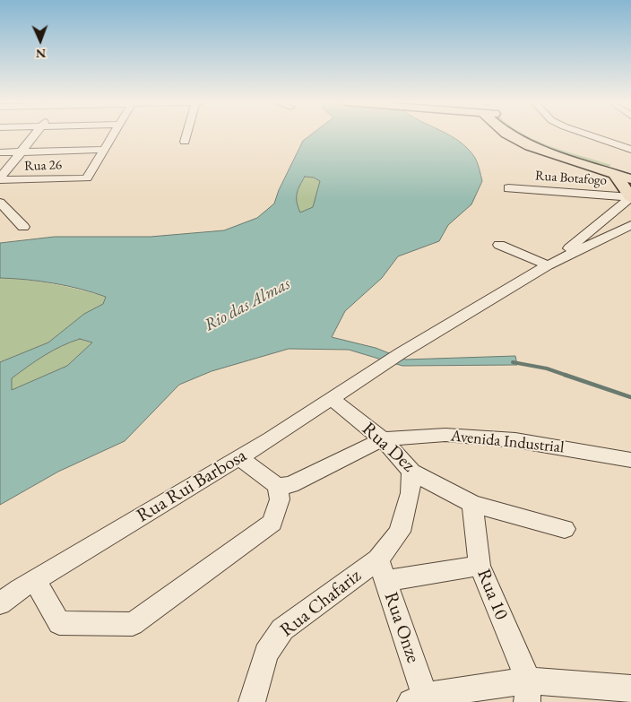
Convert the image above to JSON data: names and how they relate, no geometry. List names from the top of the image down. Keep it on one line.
{"streets":{"street":["Rua 26","Rua Botafogo","Avenida Industrial","Rua Dez","Rua Rui Barbosa","Rua 10","Rua Chafariz","Rua Onze"]},"crossings":[["Avenida Industrial","Rua Dez"],["Rua Dez","Rua Rui Barbosa"],["Rua Dez","Rua 10"],["Rua Chafariz","Rua Onze"]],"water":["Rio das Almas"],"north":"bottom"}
